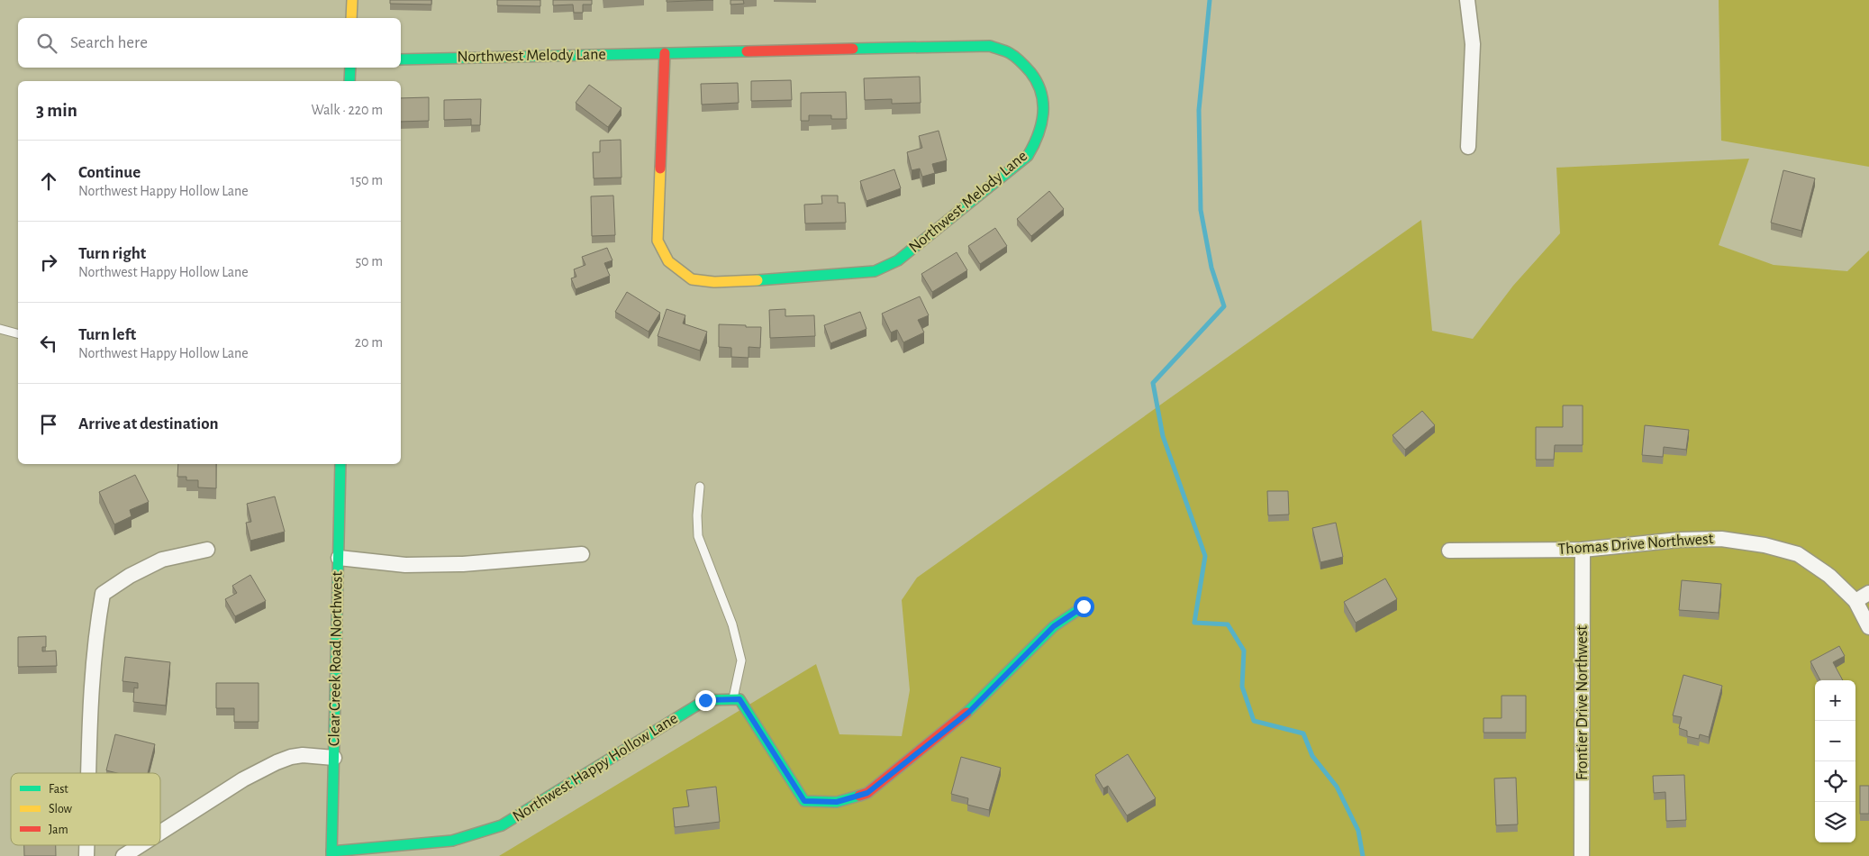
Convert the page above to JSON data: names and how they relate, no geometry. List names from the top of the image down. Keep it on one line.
{"streets":{"street":["Northwest Melody Lane","Thomas Drive Northwest","Clear Creek Road Northwest","Frontier Drive Northwest","Northwest Happy Hollow Lane"]},"crossings":[["Thomas Drive Northwest","Frontier Drive Northwest"],["Clear Creek Road Northwest","Northwest Happy Hollow Lane"]],"legend":["Fast","Slow","Jam"],"page":{"search":"Search here","heading":["3 min","Walk · 220 m"],"list":[["Continue","Northwest Happy Hollow Lane","150 m"],["Turn right","Northwest Happy Hollow Lane","50 m"],["Turn left","Northwest Happy Hollow Lane","20 m"],"Arrive at destination"],"map_buttons":["+","−"]}}
